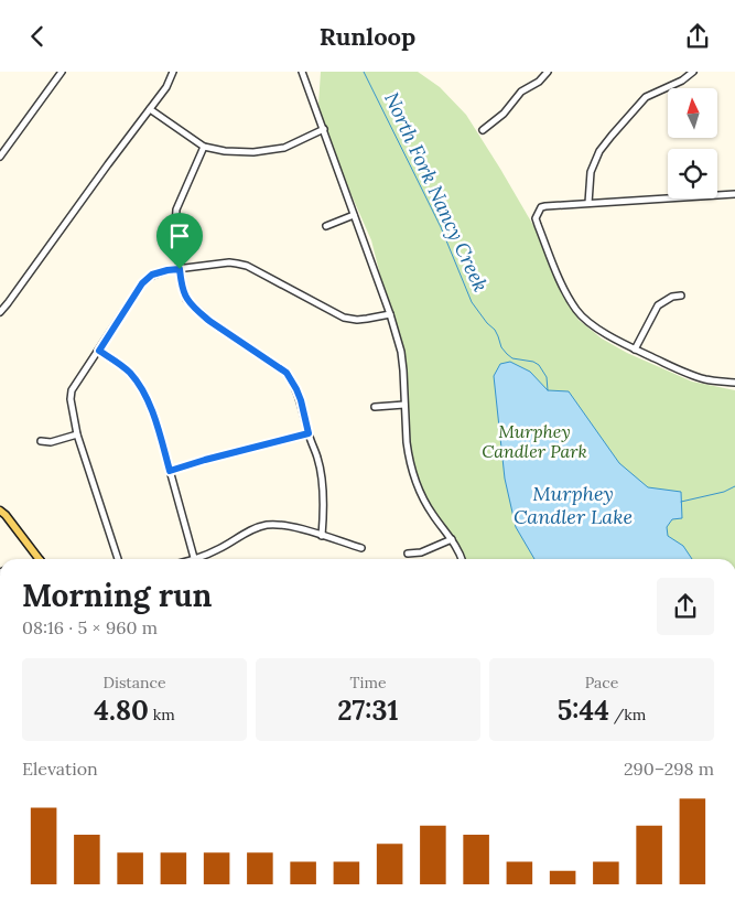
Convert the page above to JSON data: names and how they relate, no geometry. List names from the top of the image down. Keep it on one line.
{"water":["North Fork Nancy Creek","Murphey Candler Lake"],"parks":["Murphey Candler Park"],"north":"top","page":{"header":"Runloop","heading":["Morning run","08:16 · 5 × 960 m"],"stats":[["Distance","4.80 km"],["Time","27:31"],["Pace","5:44 /km"]],"chart":["Elevation","290–298 m"]}}
